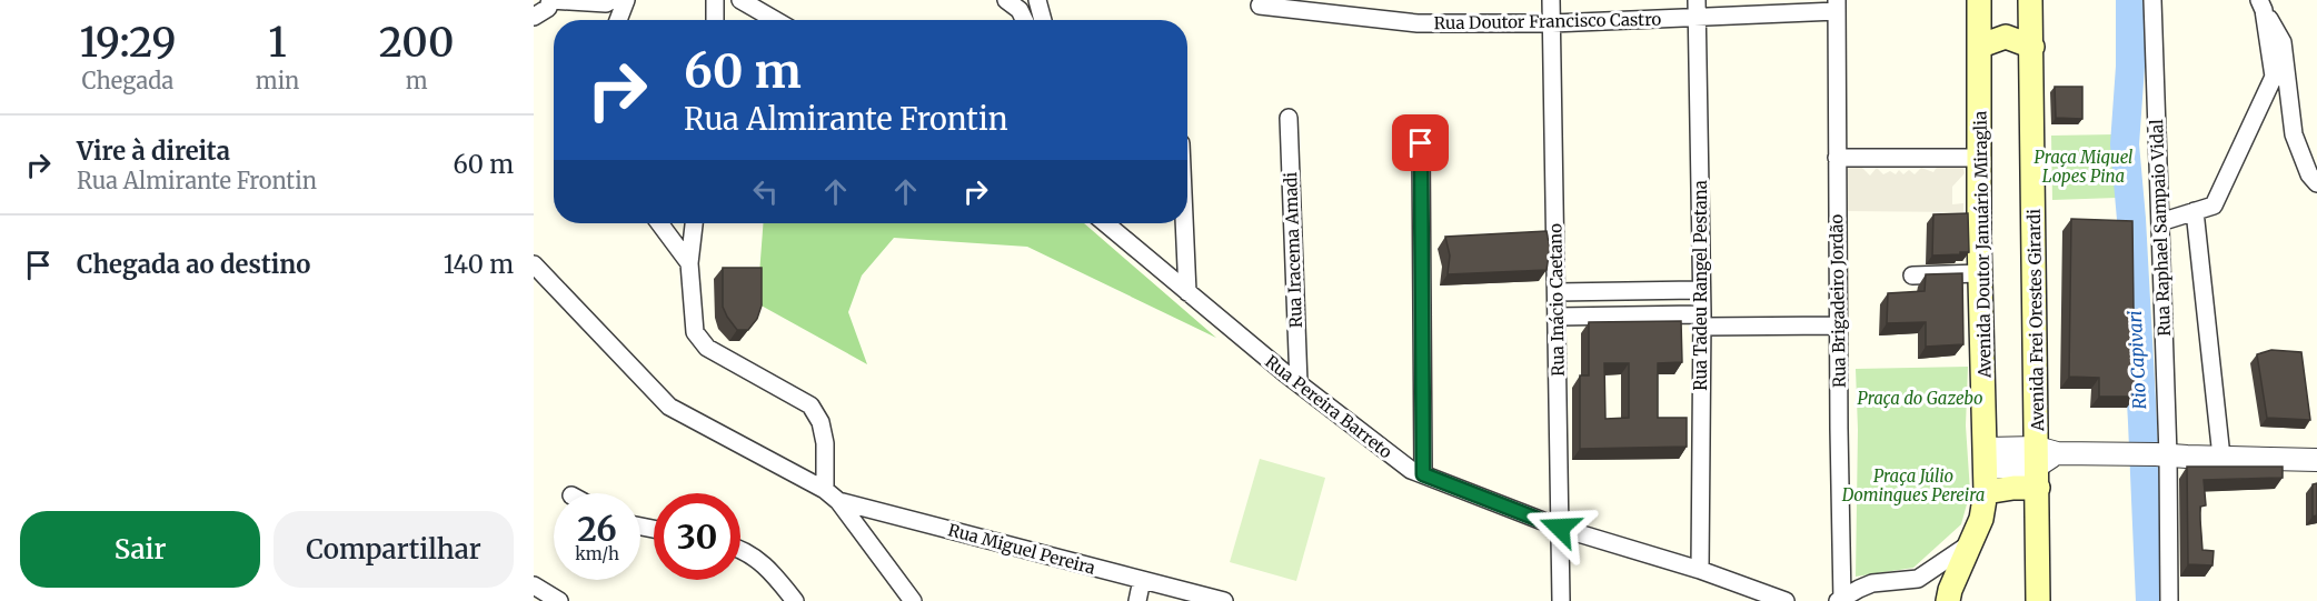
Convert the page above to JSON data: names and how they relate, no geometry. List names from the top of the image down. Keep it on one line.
{"streets":{"main road":["Avenida Doutor Januário Miraglia","Avenida Frei Orestes Girardi"],"street":["Rua Doutor Francisco Castro","Rua Raphael Sampaio Vidal","Rua Iracema Amadi","Rua Tadeu Rangel Pestana","Rua Inácio Caetano","Rua Brigadeiro Jordão","Rua Pereira Barreto","Rua Miguel Pereira"]},"crossings":[["Rua Doutor Francisco Castro","Rua Tadeu Rangel Pestana"],["Rua Doutor Francisco Castro","Rua Inácio Caetano"],["Rua Doutor Francisco Castro","Rua Brigadeiro Jordão"],["Rua Iracema Amadi","Rua Pereira Barreto"],["Rua Tadeu Rangel Pestana","Rua Pereira Barreto"],["Rua Inácio Caetano","Rua Pereira Barreto"]],"water":["Rio Capivari"],"parks":["Praça Miguel Lopes Pina","Praça do Gazebo","Praça Júlio Domingues Pereira"],"page":{"eta":["19:29","Chegada","1","min","200","m"],"turn":["60 m","Rua Almirante Frontin"],"list":[{"name":"Vire à direita","note":"Rua Almirante Frontin","value":"60 m"},{"name":"Chegada ao destino","value":"140 m"}],"speed":"26 km/h","limit":"30","buttons":["Sair","Compartilhar"]}}
